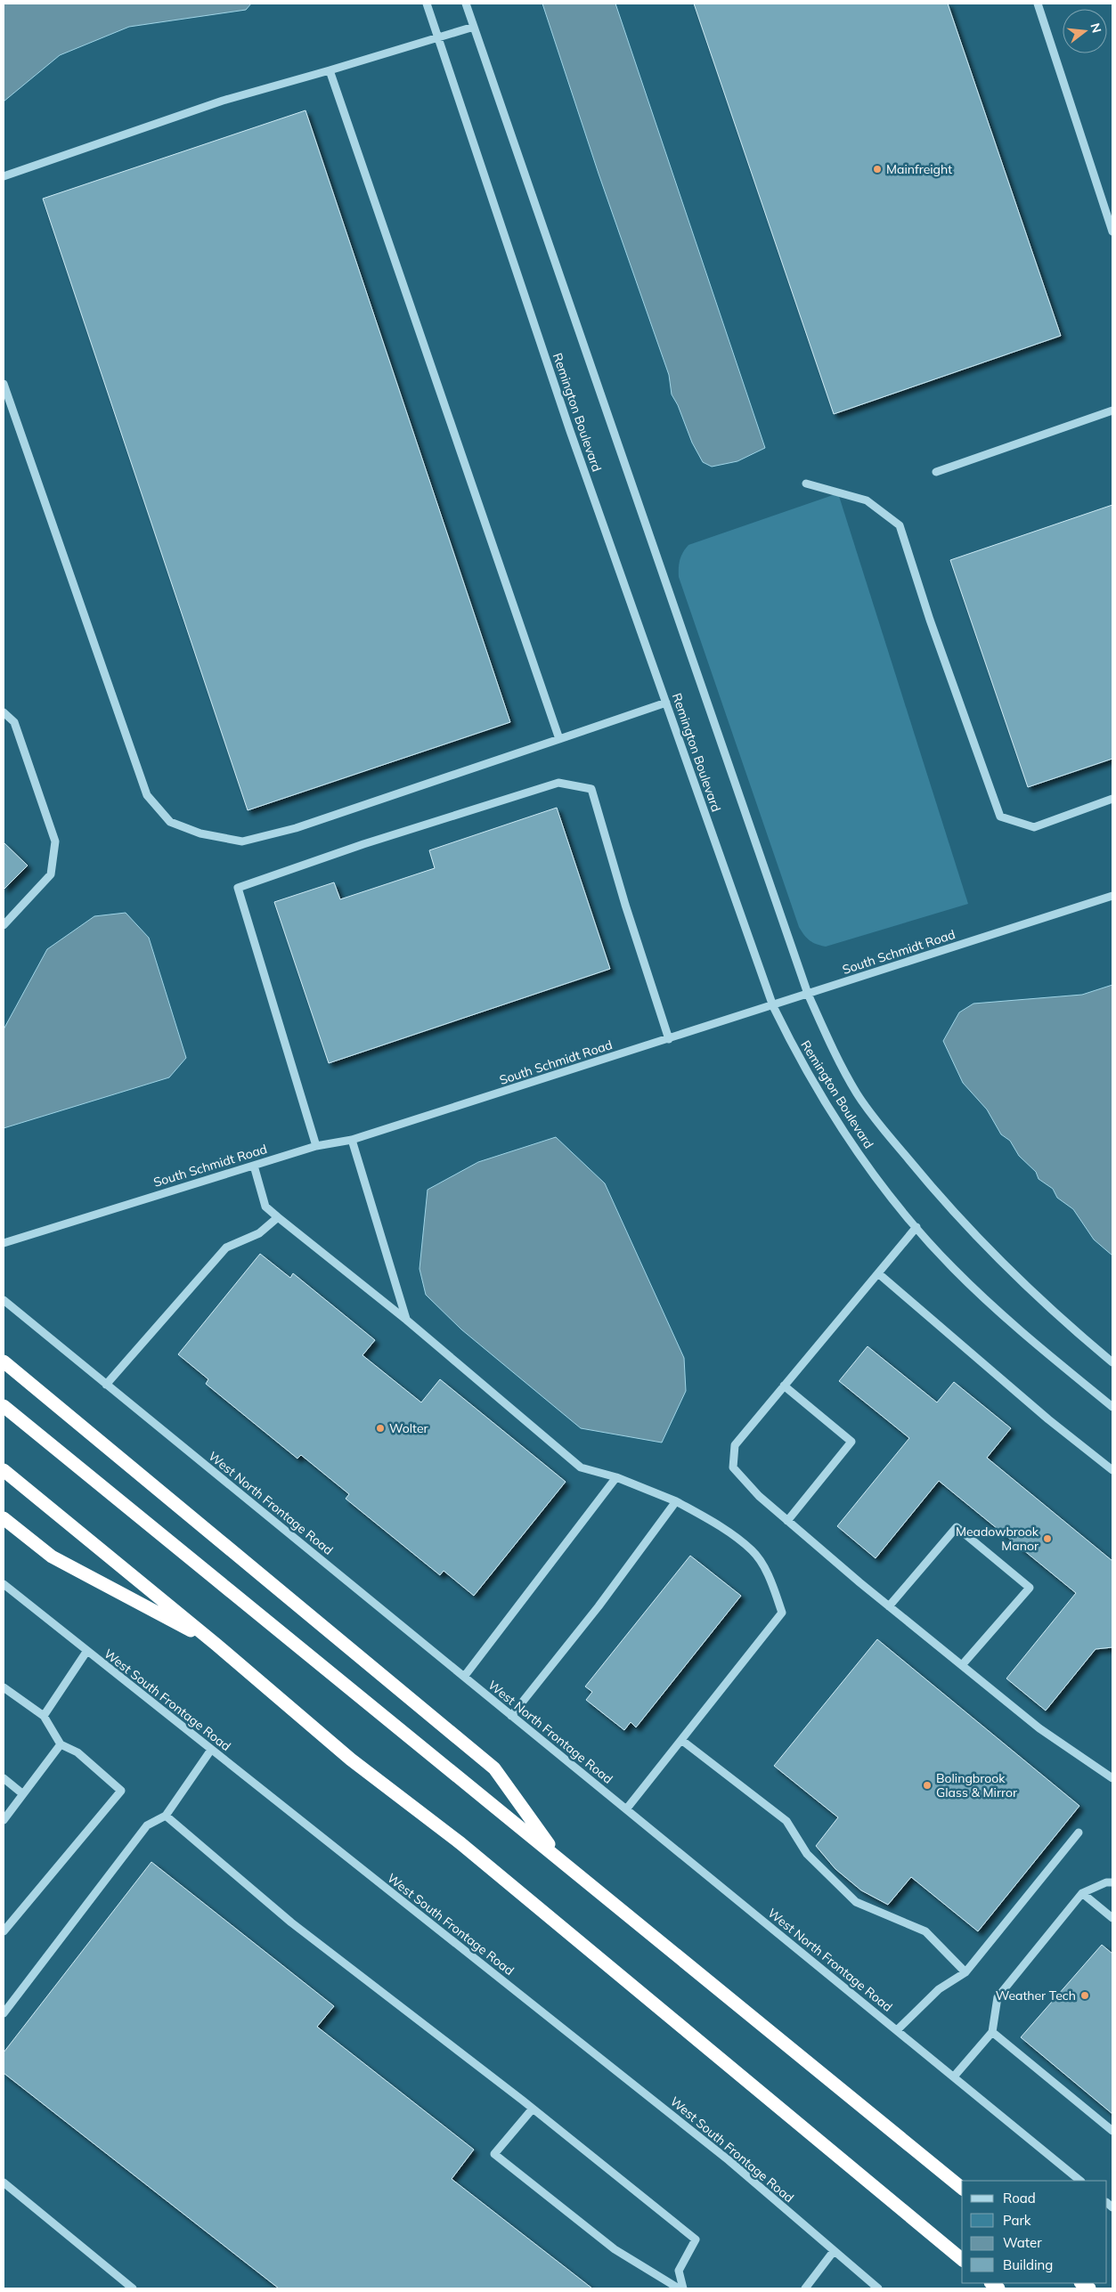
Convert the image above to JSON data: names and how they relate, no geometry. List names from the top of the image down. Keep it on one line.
{"streets":{"street":["Remington Boulevard","South Schmidt Road","West North Frontage Road","West South Frontage Road"]},"crossings":[["Remington Boulevard","South Schmidt Road"]],"places":["Mainfreight","Wolter","Meadowbrook Manor","Bolingbrook Glass & Mirror","Weather Tech"],"legend":["Road","Park","Water","Building"],"north":"right"}
